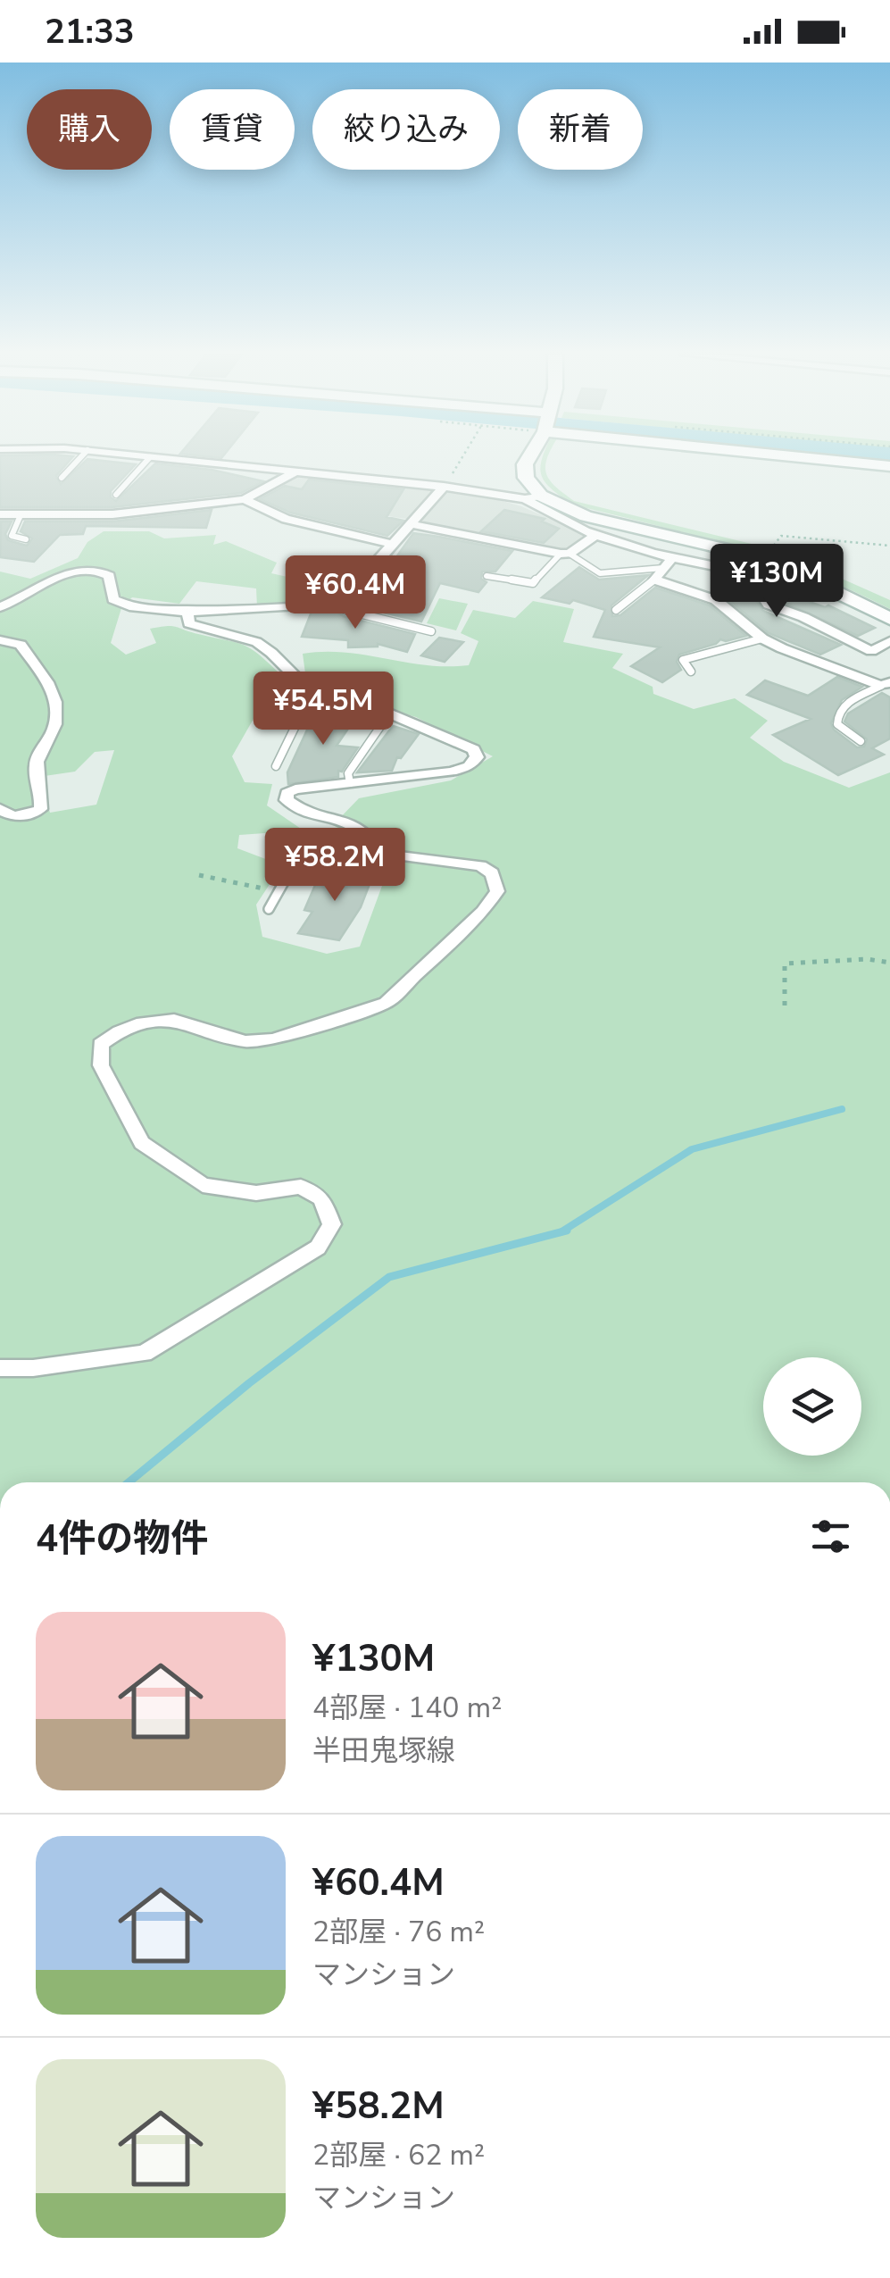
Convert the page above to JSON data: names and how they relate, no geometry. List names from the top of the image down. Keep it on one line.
{"page":{"status":"21:33","chip":["購入","賃貸","絞り込み","新着"],"price":["¥130M","¥60.4M","¥54.5M","¥58.2M"],"heading":"4件の物件","list":[{"name":"¥130M","note":"4部屋 · 140 m² · 半田鬼塚線"},{"name":"¥60.4M","note":"2部屋 · 76 m² · マンション"},{"name":"¥58.2M","note":"2部屋 · 62 m² · マンション"}]}}
